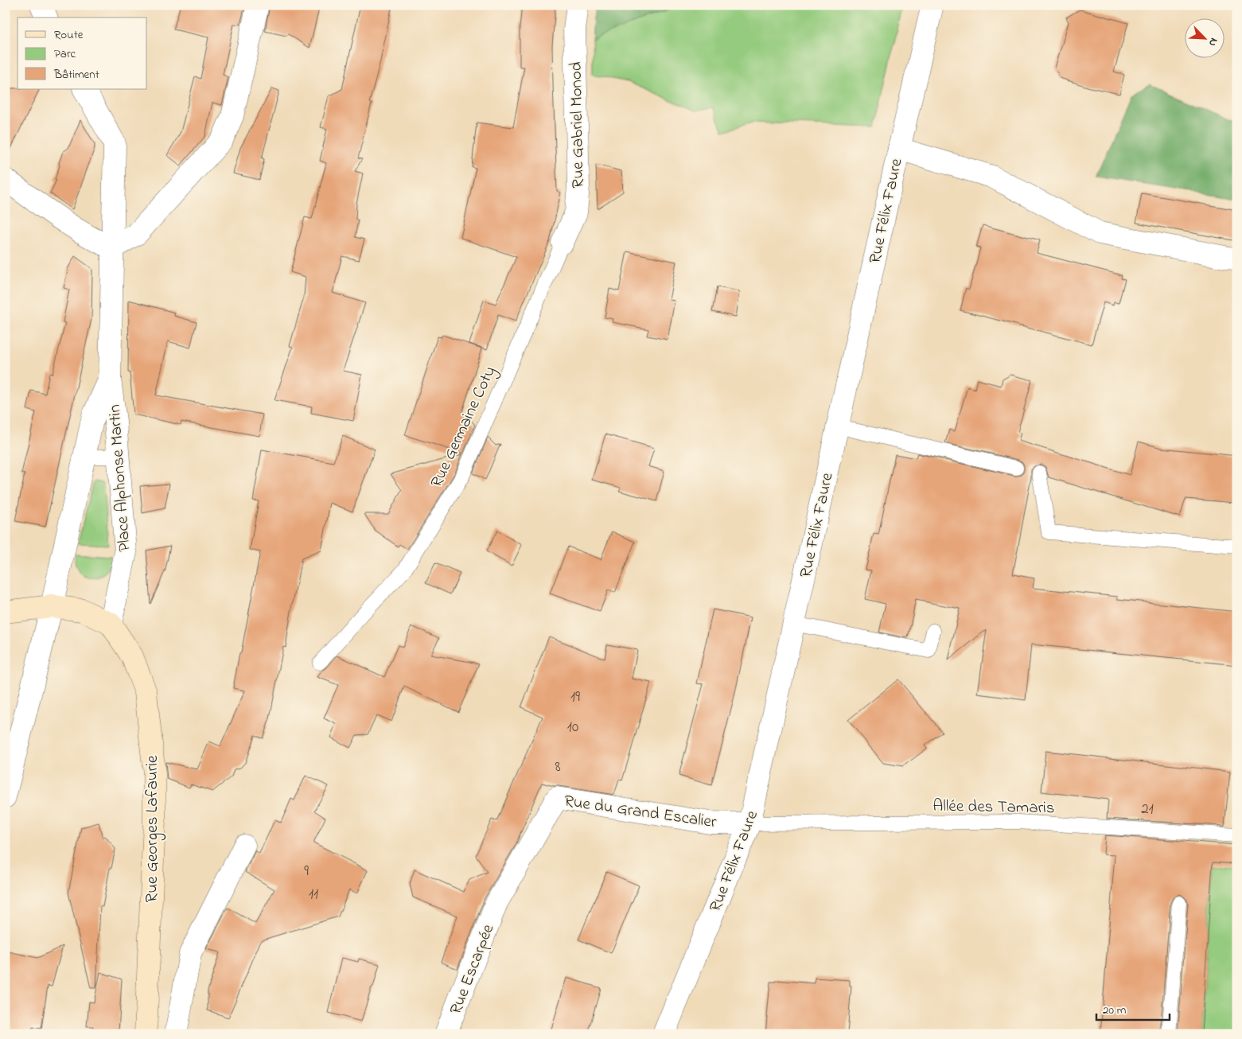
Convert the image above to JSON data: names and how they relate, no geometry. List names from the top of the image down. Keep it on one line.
{"streets":{"street":["Rue Gabriel Monod","Rue Félix Faure","Place Alphonse Martin","Rue du Grand Escalier","Rue Georges Lafaurie","Rue Escarpée"],"lane":["Rue Germaine Coty","Allée des Tamaris"]},"crossings":[["Rue Gabriel Monod","Rue Germaine Coty"],["Rue Félix Faure","Allée des Tamaris"],["Rue Félix Faure","Rue du Grand Escalier"],["Place Alphonse Martin","Rue Georges Lafaurie"],["Allée des Tamaris","Rue du Grand Escalier"],["Rue du Grand Escalier","Rue Escarpée"]],"house_numbers":["19","10","8","21","9","11"],"legend":["Route","Parc","Bâtiment"],"scale_bar":"20 m","north":"bottom right"}
